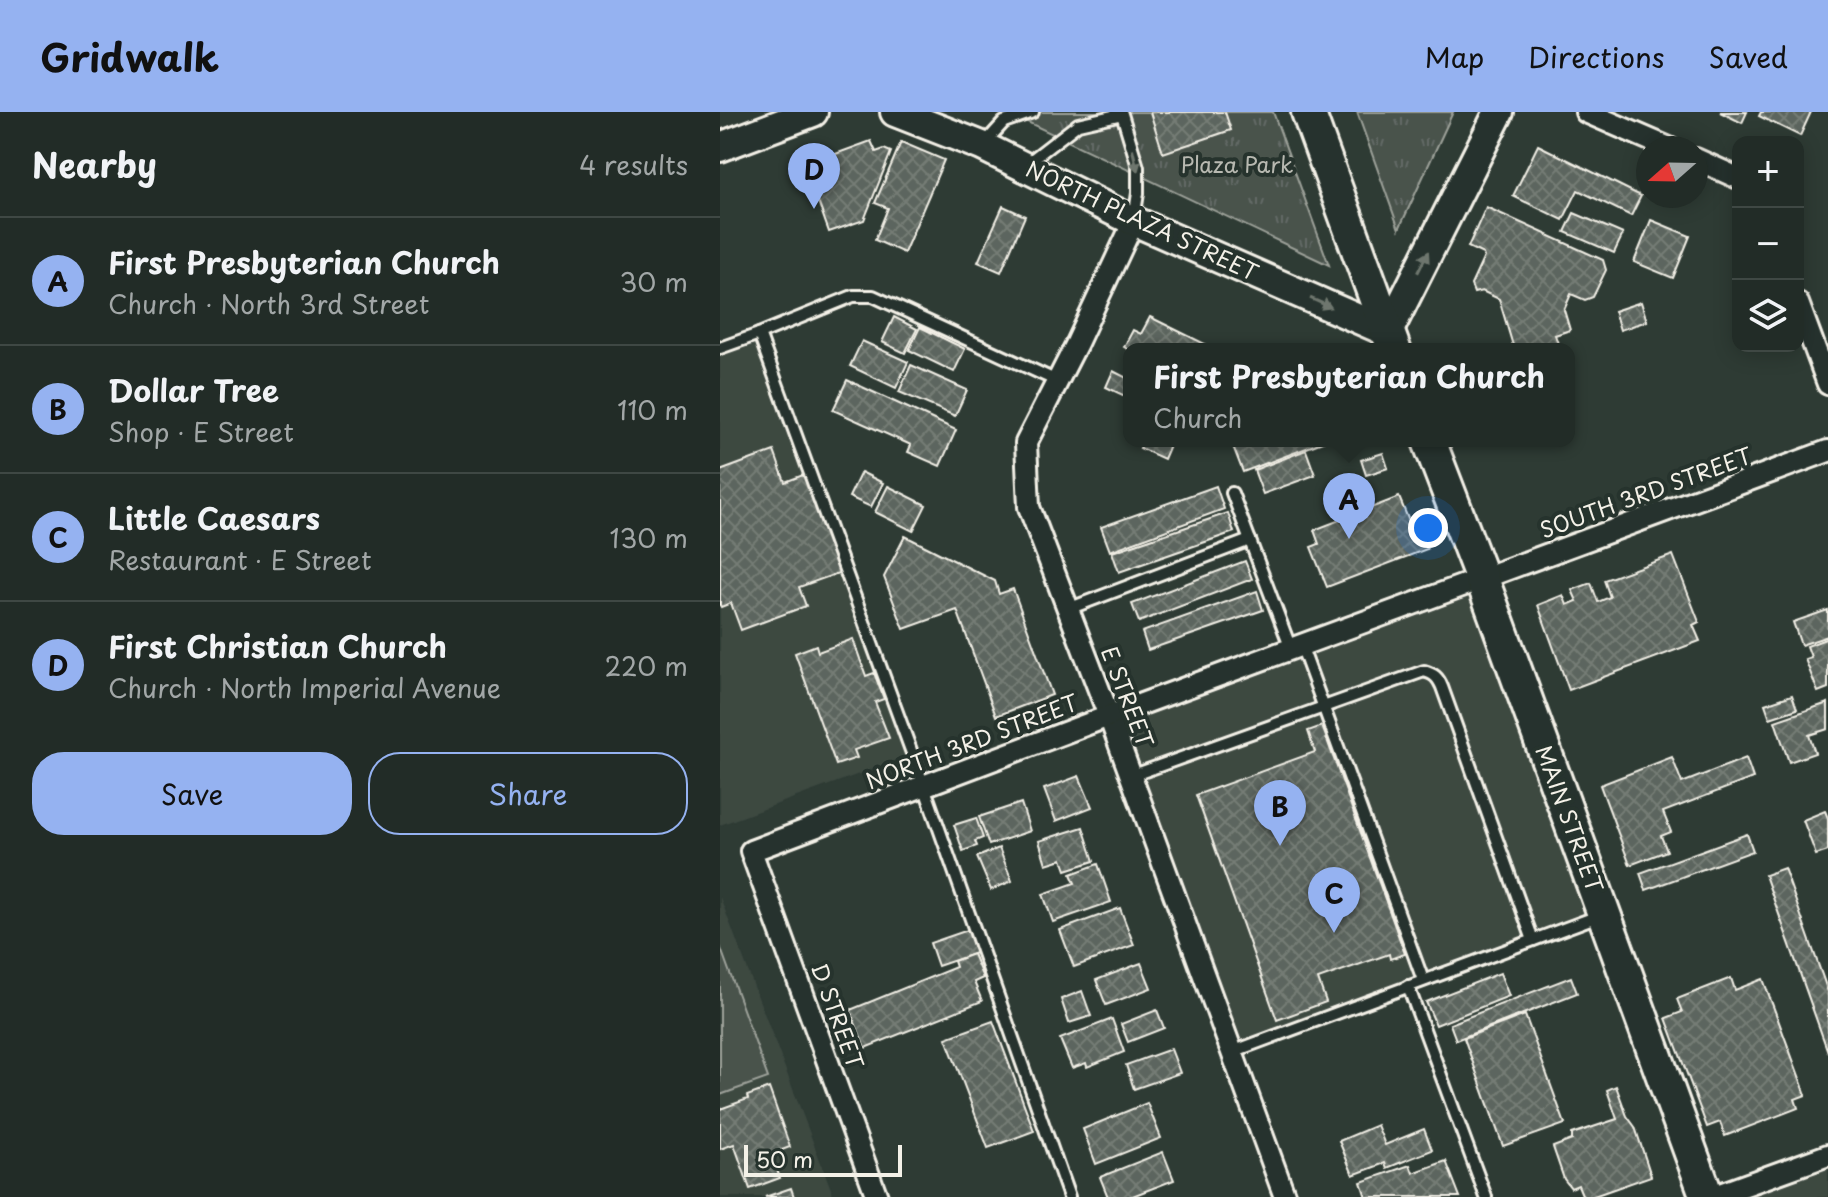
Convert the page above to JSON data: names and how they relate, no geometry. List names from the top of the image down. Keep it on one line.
{"streets":{"main road":["MAIN STREET"],"street":["NORTH PLAZA STREET","SOUTH 3RD STREET","E STREET","NORTH 3RD STREET","D STREET"]},"crossings":[["NORTH PLAZA STREET","E STREET"],["SOUTH 3RD STREET","NORTH 3RD STREET"],["SOUTH 3RD STREET","MAIN STREET"],["E STREET","NORTH 3RD STREET"],["NORTH 3RD STREET","MAIN STREET"],["NORTH 3RD STREET","D STREET"]],"one_way":["NORTH PLAZA STREET"],"parks":["Plaza Park"],"scale_bar":"50 m","north":"left","page":{"header":"Gridwalk","nav":["Map","Directions","Saved"],"heading":["Nearby","4 results"],"map_buttons":["+","−"],"pins":["D","A","B","C"],"list":[{"mark":"A","name":"First Presbyterian Church","note":"Church · North 3rd Street","value":"30 m"},{"mark":"B","name":"Dollar Tree","note":"Shop · E Street","value":"110 m"},{"mark":"C","name":"Little Caesars","note":"Restaurant · E Street","value":"130 m"},{"mark":"D","name":"First Christian Church","note":"Church · North Imperial Avenue","value":"220 m"}],"popup":["First Presbyterian Church","Church"],"buttons":["Save","Share"],"scale":"50 m"}}
